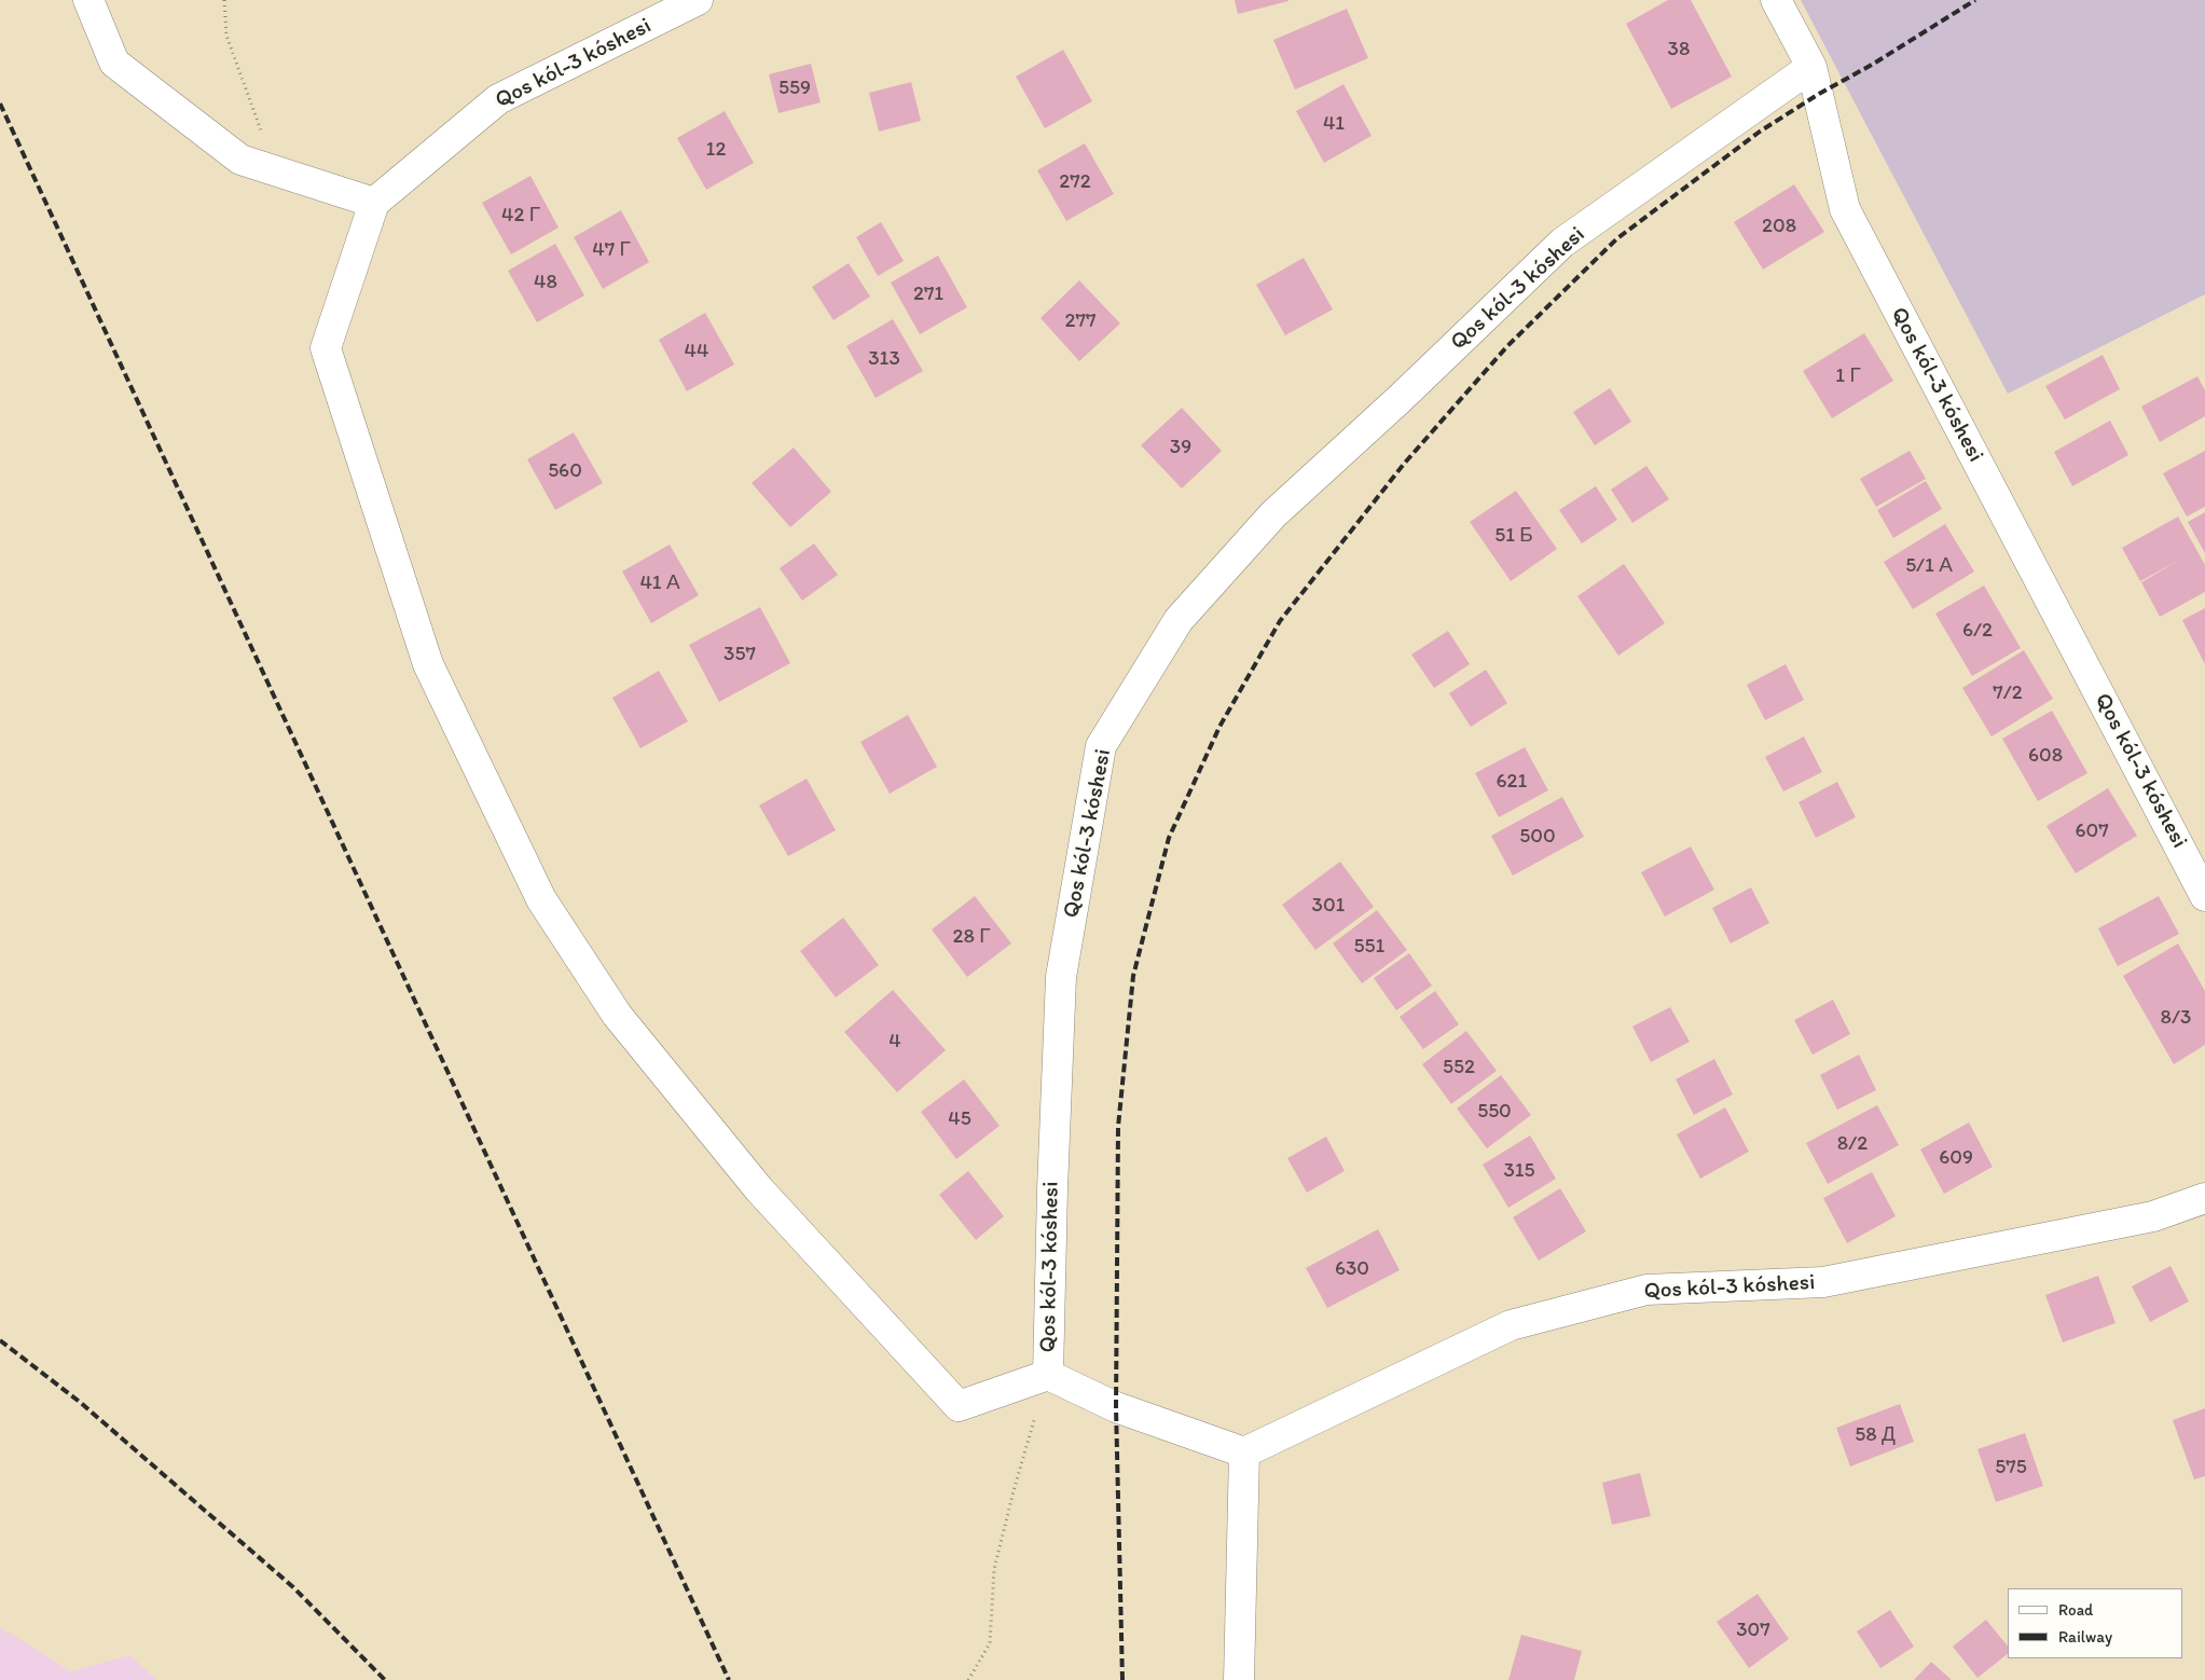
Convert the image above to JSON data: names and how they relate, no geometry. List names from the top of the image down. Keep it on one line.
{"streets":{"street":["Qos kól-3 kóshesi"]},"house_numbers":["38","559","41","12","272","42 Г","208","47 Г","48","271","277","44","313","1 Г","39","560","51 Б","5/1 А","41 А","6/2","357","7/2","608","621","607","500","301","28 Г","551","8/3","4","552","550","45","8/2","609","315","630","58 Д","575","307"],"legend":["Road","Railway"]}
